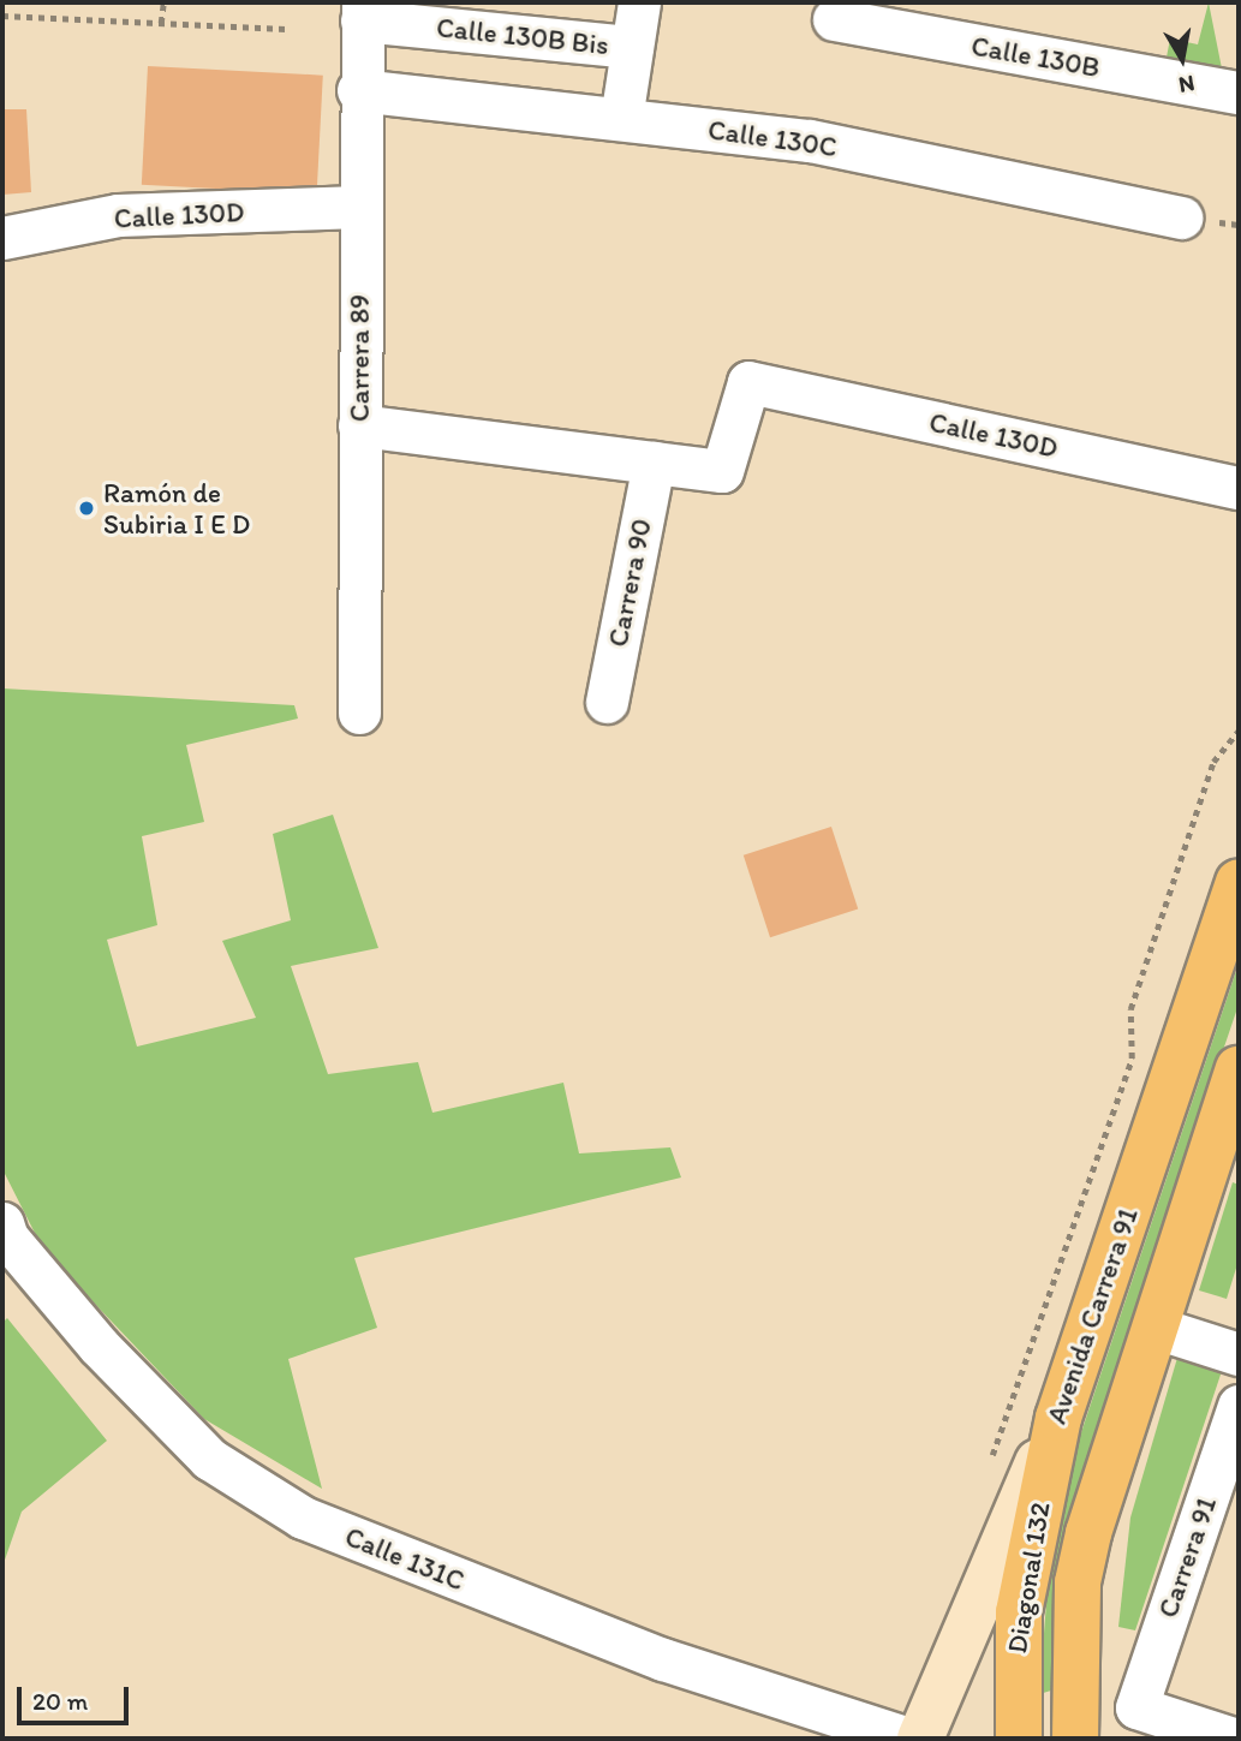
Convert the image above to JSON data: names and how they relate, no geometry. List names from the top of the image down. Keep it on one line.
{"streets":{"main road":["Avenida Carrera 91","Diagonal 132"],"street":["Calle 130B Bis","Calle 130B","Calle 130C","Calle 130D","Carrera 89","Carrera 90","Carrera 91","Calle 131C"]},"crossings":[["Calle 130B Bis","Carrera 89"],["Calle 130C","Carrera 89"],["Calle 130D","Carrera 89"],["Calle 130D","Carrera 90"],["Avenida Carrera 91","Diagonal 132"]],"places":["Ramón de Subiria I E D"],"scale_bar":"20 m","north":"bottom"}
